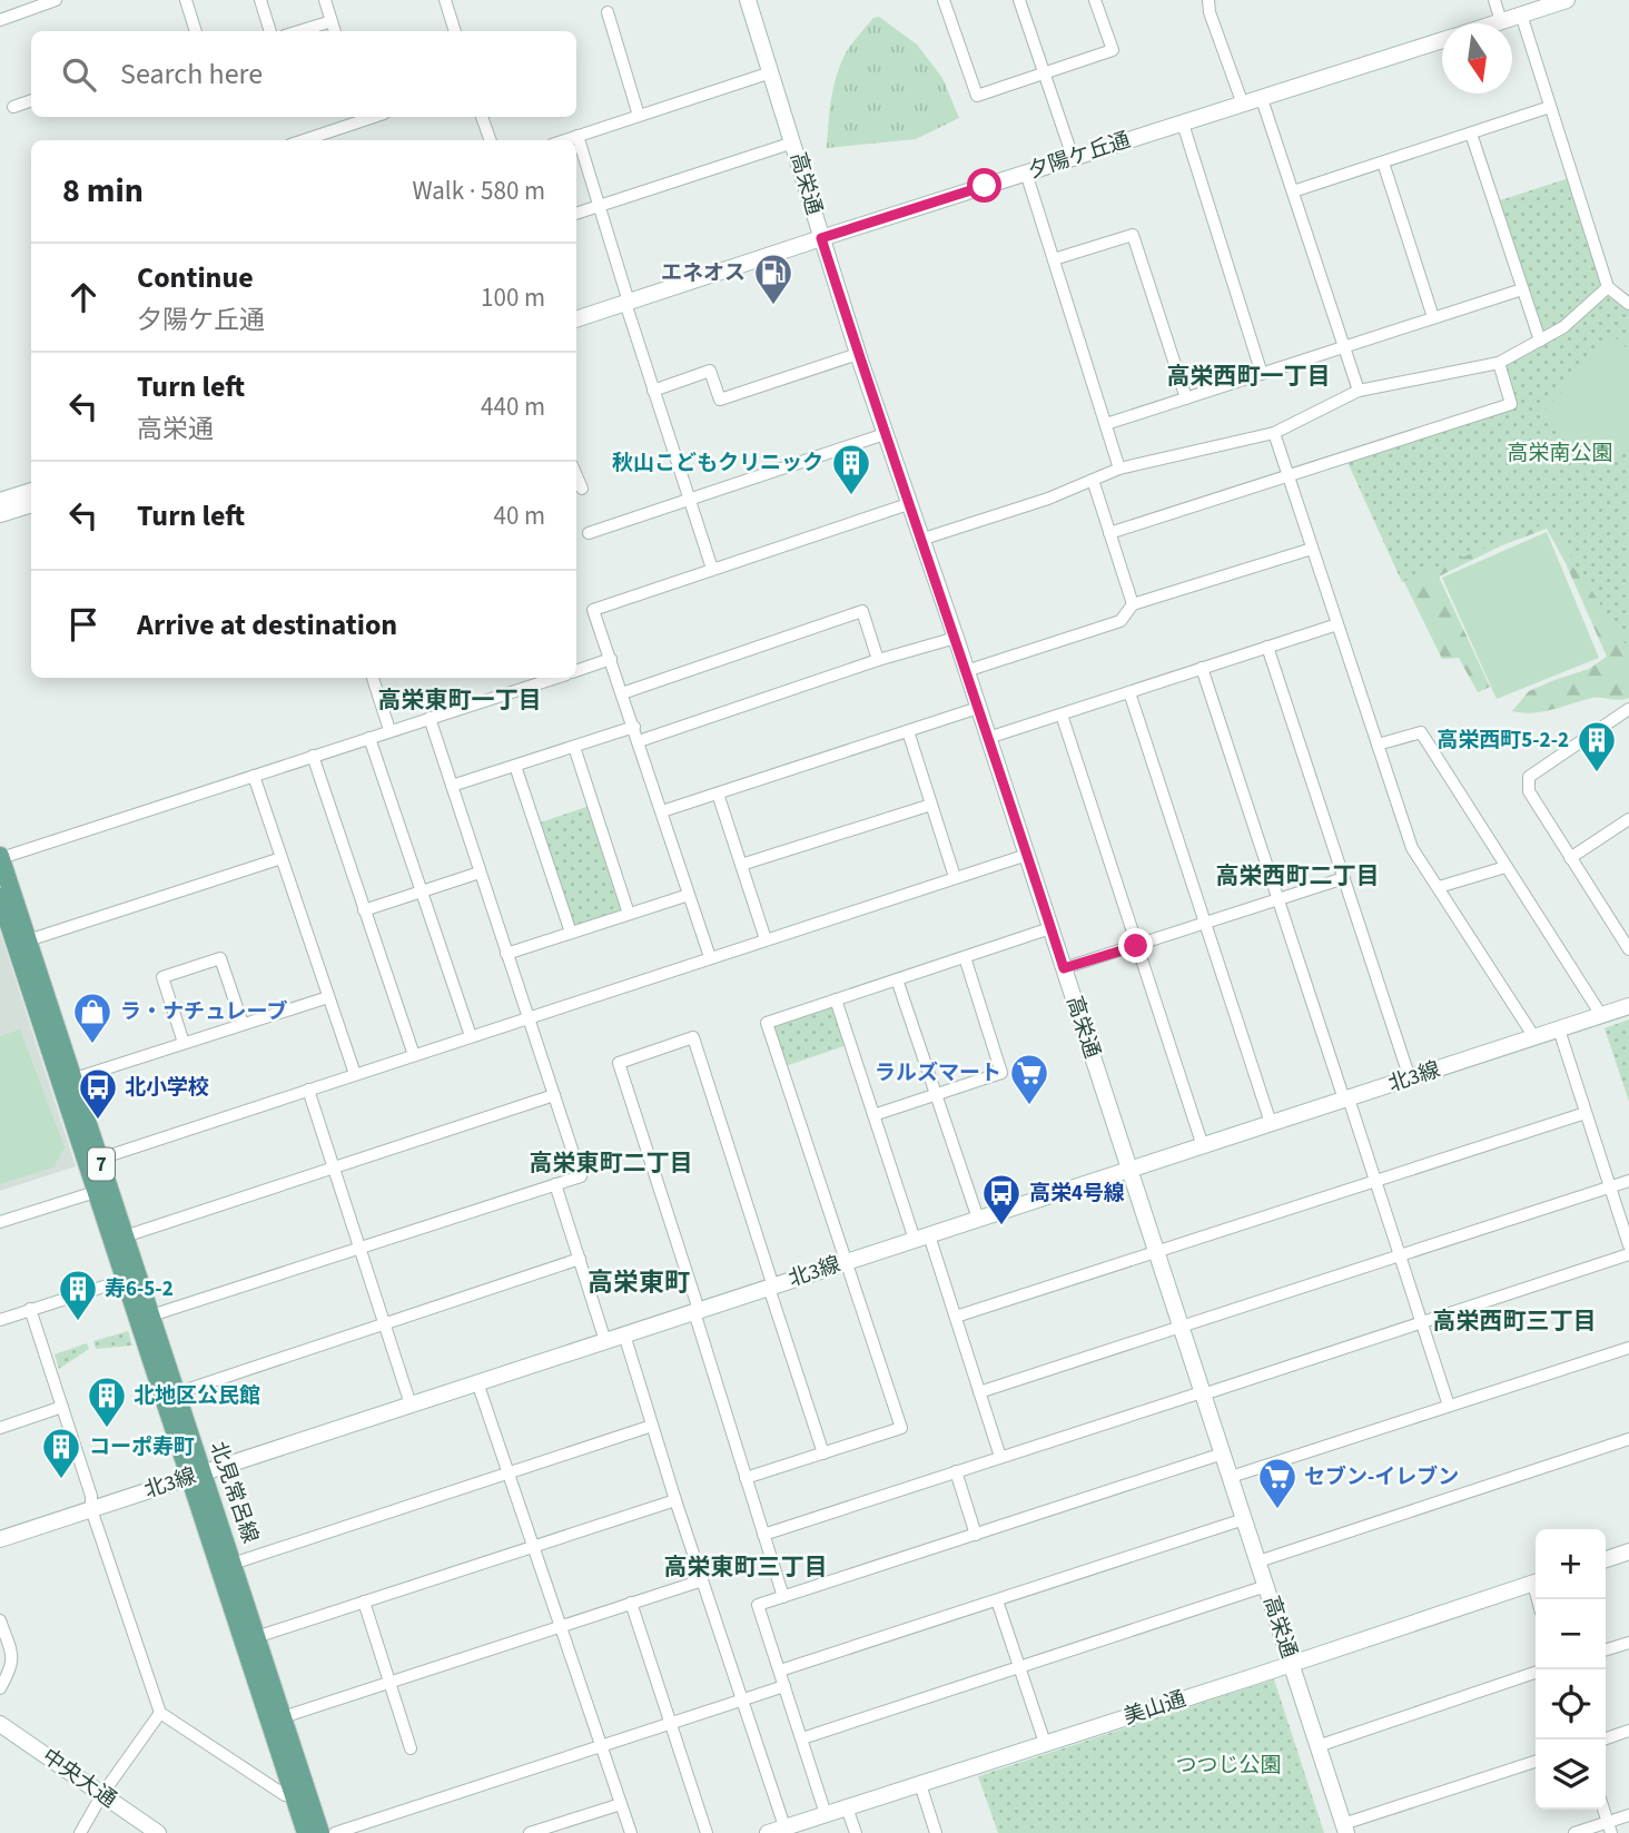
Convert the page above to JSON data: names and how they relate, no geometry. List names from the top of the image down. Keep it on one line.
{"streets":{"main road":["7","北見常呂線"],"street":["夕陽ケ丘通","高栄通","北3線","美山通","中央大通"]},"crossings":[["夕陽ケ丘通","高栄通"],["高栄通","北3線"],["高栄通","美山通"],["北3線","北見常呂線"]],"districts":["高栄西町一丁目","高栄東町一丁目","高栄西町二丁目","高栄東町二丁目","高栄東町","高栄西町三丁目","高栄東町三丁目"],"parks":["高栄南公園","つつじ公園"],"places":{"fuel station":["エネオス"],"building":["秋山こどもクリニック","高栄西町5-2-2","寿6-5-2","北地区公民館","コーポ寿町"],"shop":["ラ・ナチュレーブ"],"supermarket":["ラルズマート","セブン-イレブン"],"bus stop":["北小学校","高栄4号線"]},"north":"bottom","page":{"search":"Search here","heading":["8 min","Walk · 580 m"],"list":[["Continue","夕陽ケ丘通","100 m"],["Turn left","高栄通","440 m"],["Turn left","40 m"],"Arrive at destination"],"map_buttons":["+","−"]}}
